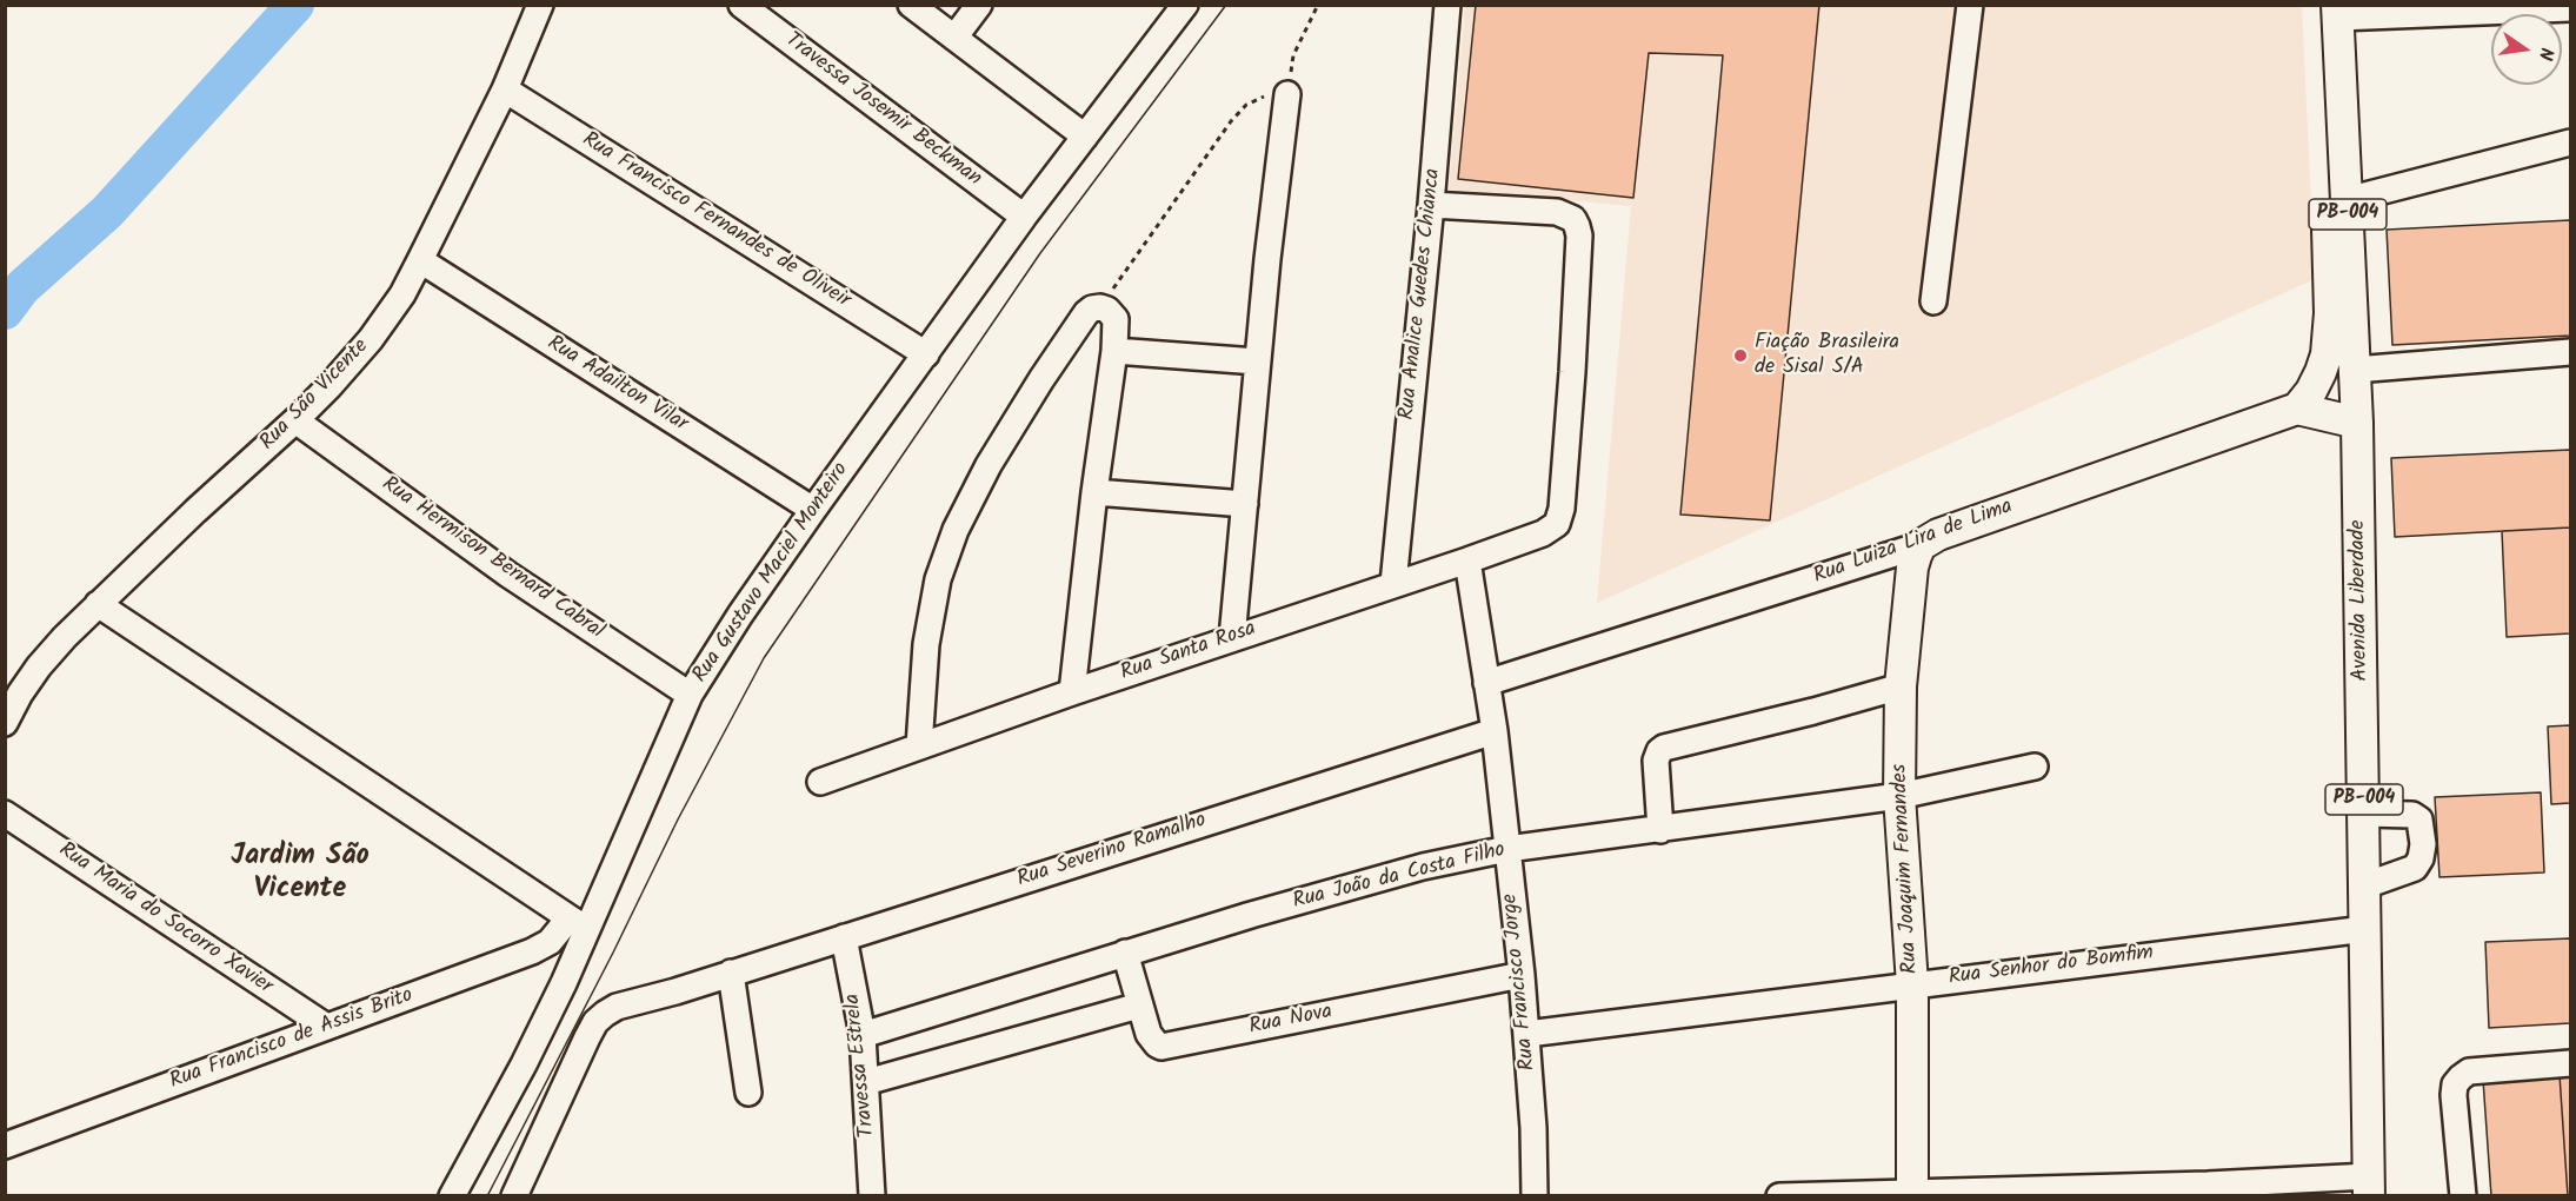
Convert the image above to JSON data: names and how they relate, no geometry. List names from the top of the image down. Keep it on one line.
{"streets":{"main road":["PB-004","Rua Luiza Lira de Lima","Avenida Liberdade","Rua Joaquim Fernandes"],"street":["Travessa Josemir Beckman","Rua Francisco Fernandes de Oliveir","Rua Analice Guedes Chianca","Rua Adailton Vilar","Rua São Vicente","Rua Hermison Bernard Cabral","Rua Gustavo Maciel Monteiro","Rua Santa Rosa","Rua Severino Ramalho","Rua João da Costa Filho","Rua Maria do Socorro Xavier","Rua Senhor do Bomfim","Rua Francisco Jorge","Rua Nova","Rua Francisco de Assis Brito","Travessa Estrela"]},"crossings":[["Travessa Josemir Beckman","Rua Gustavo Maciel Monteiro"],["PB-004","Rua Luiza Lira de Lima"],["PB-004","Avenida Liberdade"],["Rua Francisco Fernandes de Oliveir","Rua São Vicente"],["Rua Francisco Fernandes de Oliveir","Rua Gustavo Maciel Monteiro"],["Rua Analice Guedes Chianca","Rua Santa Rosa"],["Rua Adailton Vilar","Rua São Vicente"],["Rua Adailton Vilar","Rua Gustavo Maciel Monteiro"],["Rua São Vicente","Rua Hermison Bernard Cabral"],["Rua Luiza Lira de Lima","Rua Joaquim Fernandes"],["Rua Luiza Lira de Lima","Rua Francisco Jorge"],["Rua Hermison Bernard Cabral","Rua Gustavo Maciel Monteiro"],["Rua Gustavo Maciel Monteiro","Rua Francisco de Assis Brito"],["Avenida Liberdade","Rua Senhor do Bomfim"],["Rua Santa Rosa","Rua Francisco Jorge"],["Rua Severino Ramalho","Rua Francisco Jorge"],["Rua Severino Ramalho","Travessa Estrela"],["Rua Joaquim Fernandes","Rua João da Costa Filho"],["Rua Joaquim Fernandes","Rua Senhor do Bomfim"],["Rua João da Costa Filho","Rua Francisco Jorge"],["Rua João da Costa Filho","Rua Nova"],["Rua João da Costa Filho","Travessa Estrela"],["Rua Maria do Socorro Xavier","Rua Francisco de Assis Brito"],["Rua Senhor do Bomfim","Rua Francisco Jorge"],["Rua Francisco Jorge","Rua Nova"]],"districts":["Jardim São Vicente"],"places":["Fiação Brasileira de Sisal S/A"],"north":"right"}
